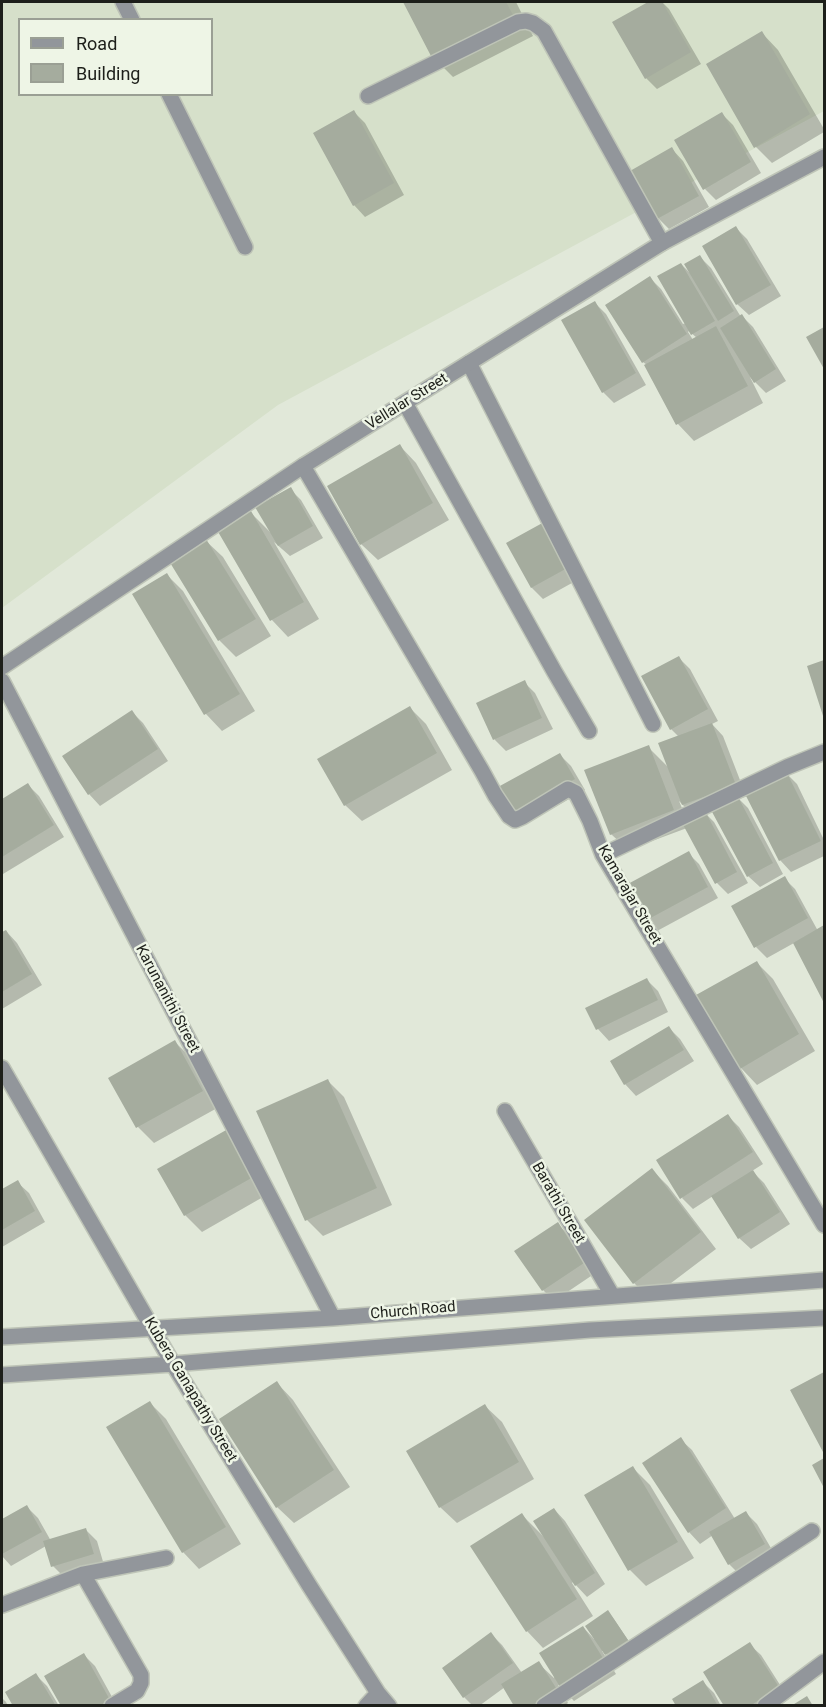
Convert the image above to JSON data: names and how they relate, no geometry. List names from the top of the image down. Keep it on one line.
{"streets":{"street":["Vellalar Street","Kamarajar Street","Karunanithi Street","Barathi Street","Church Road","Kubera Ganapathy Street"]},"crossings":[["Vellalar Street","Kamarajar Street"],["Karunanithi Street","Church Road"],["Barathi Street","Church Road"],["Church Road","Kubera Ganapathy Street"]],"legend":["Road","Building"]}
